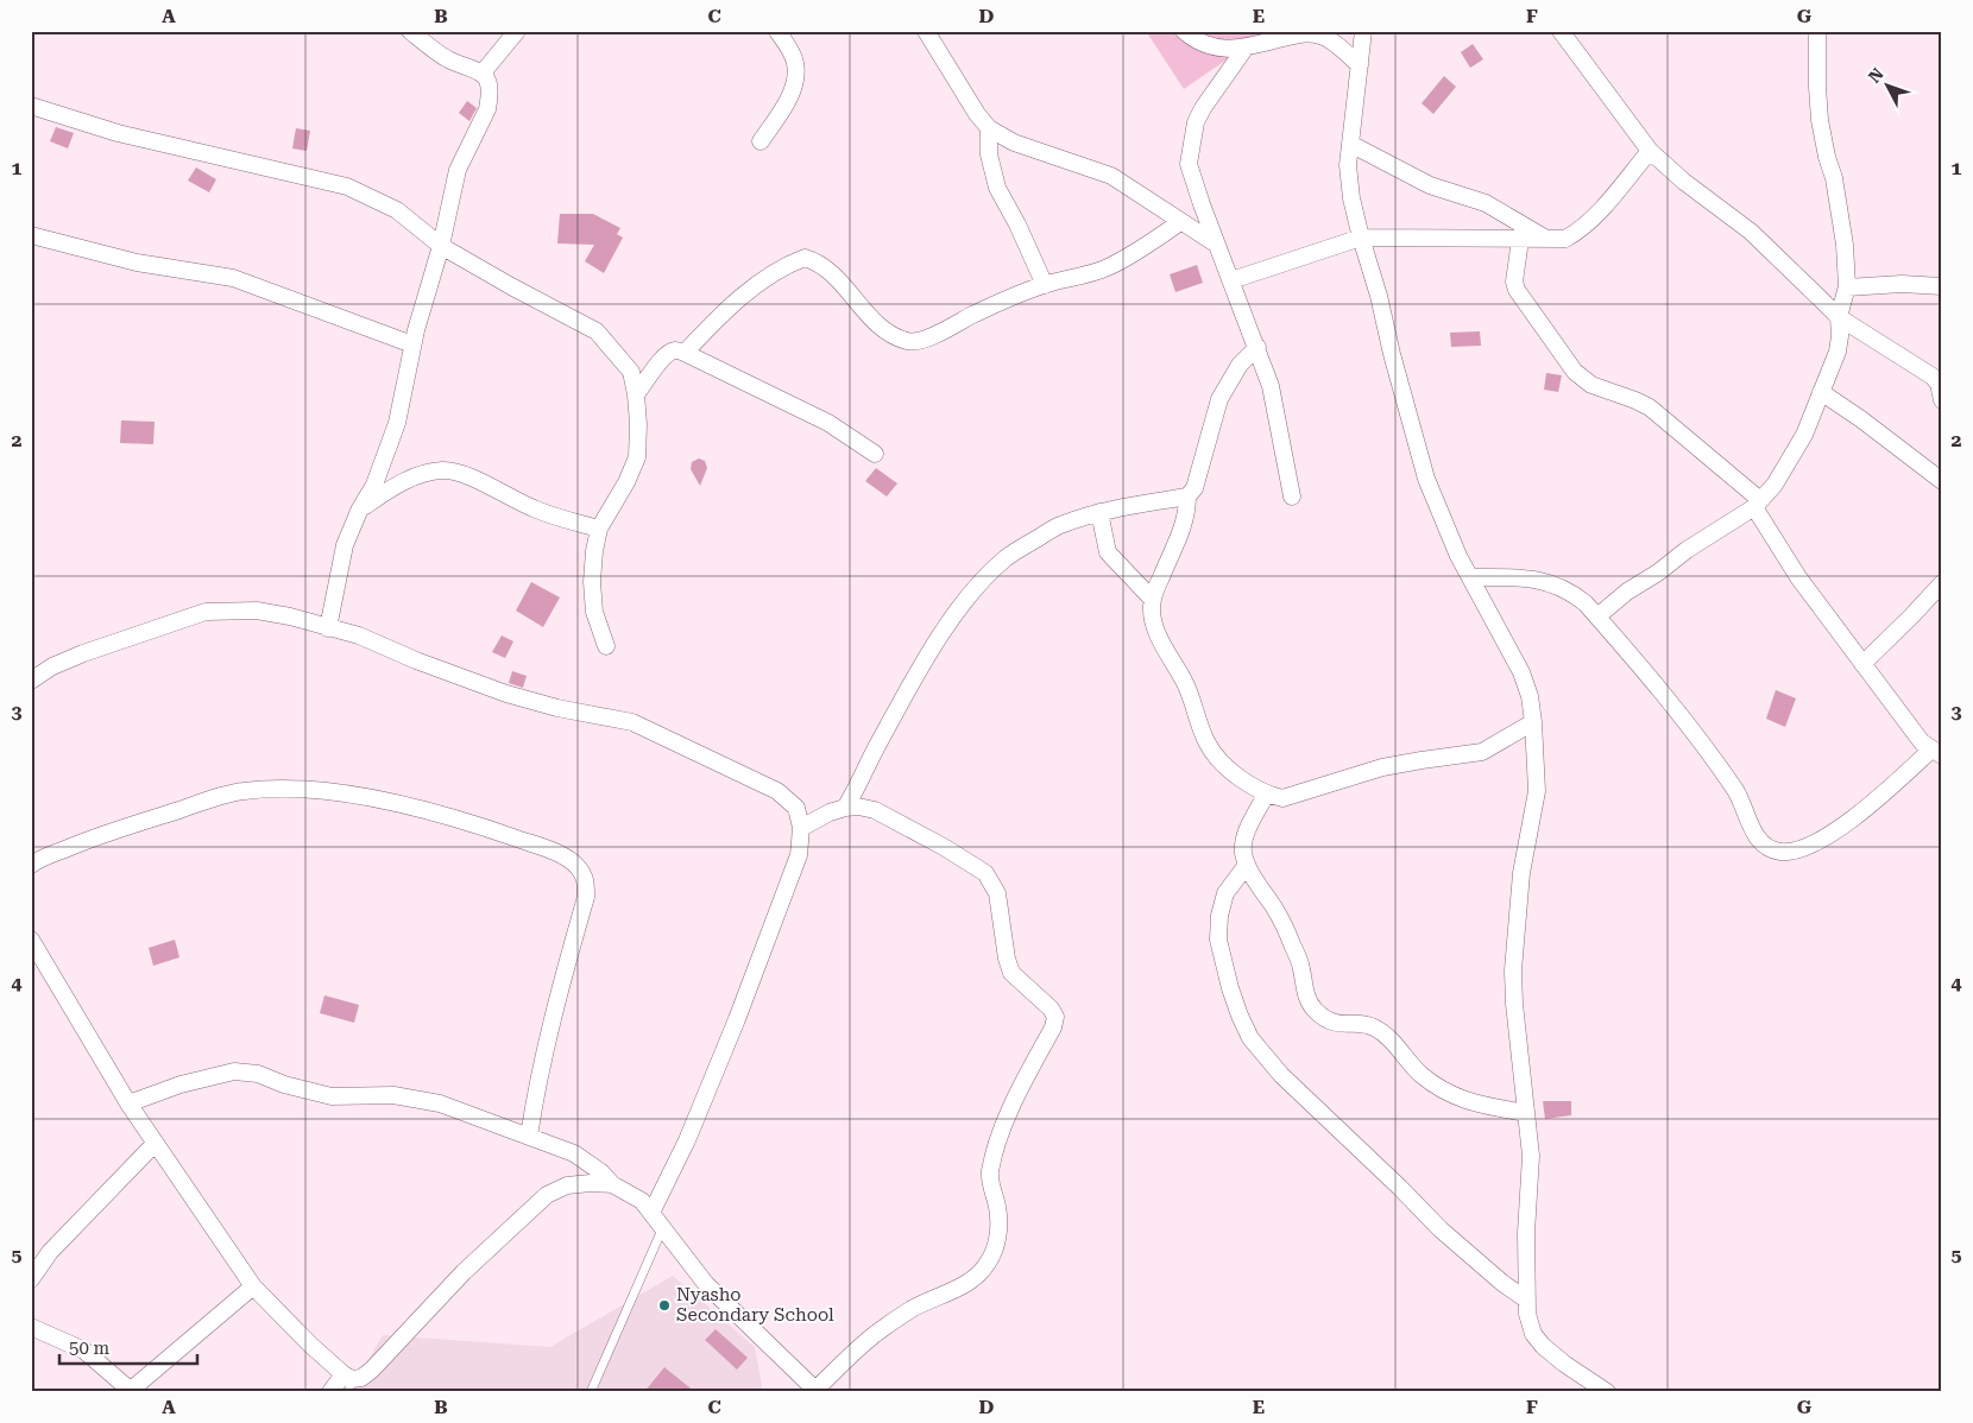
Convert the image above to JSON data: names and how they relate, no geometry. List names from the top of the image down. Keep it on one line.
{"places":["Nyasho Secondary School"],"scale_bar":"50 m","north":"top left","grid":{"columns":["A","B","C","D","E","F","G"],"rows":["1","2","3","4","5"]}}
